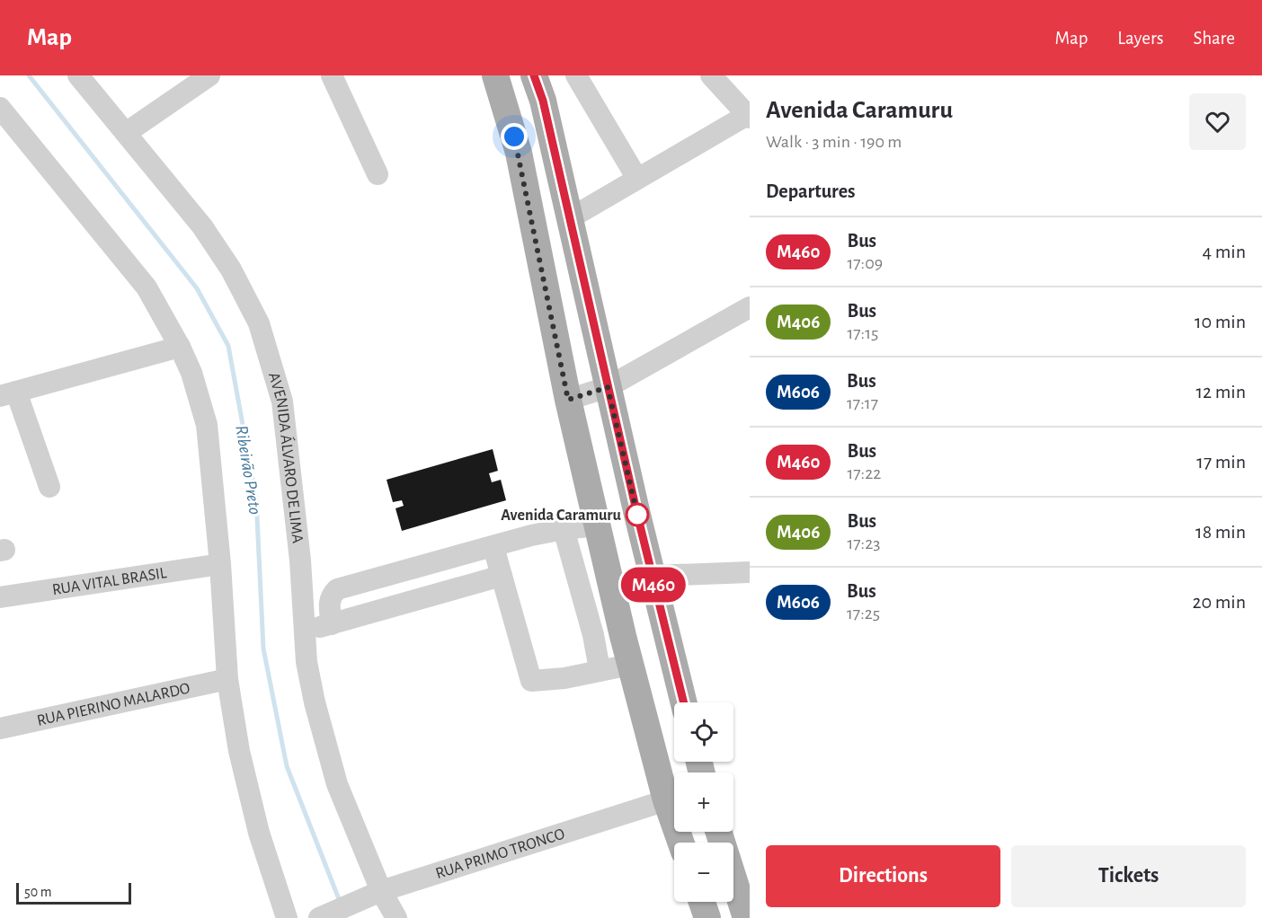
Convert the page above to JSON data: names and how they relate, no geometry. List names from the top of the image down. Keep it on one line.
{"streets":{"street":["AVENIDA ÁLVARO DE LIMA","RUA VITAL BRASIL","RUA PIERINO MALARDO","RUA PRIMO TRONCO"]},"crossings":[["AVENIDA ÁLVARO DE LIMA","RUA PRIMO TRONCO"]],"water":["Ribeirão Preto"],"places":["Avenida Caramuru"],"lines":["bus line M460"],"scale_bar":"50 m","page":{"header":"Map","nav":["Map","Layers","Share"],"on_map":"M460","heading":[["Avenida Caramuru","Walk · 3 min · 190 m"],"Departures"],"list":[{"mark":"M460","name":"Bus","note":"17:09","value":"4 min"},{"mark":"M406","name":"Bus","note":"17:15","value":"10 min"},{"mark":"M606","name":"Bus","note":"17:17","value":"12 min"},{"mark":"M460","name":"Bus","note":"17:22","value":"17 min"},{"mark":"M406","name":"Bus","note":"17:23","value":"18 min"},{"mark":"M606","name":"Bus","note":"17:25","value":"20 min"}],"map_buttons":["+","−"],"buttons":["Directions","Tickets"],"scale":"50 m"}}
